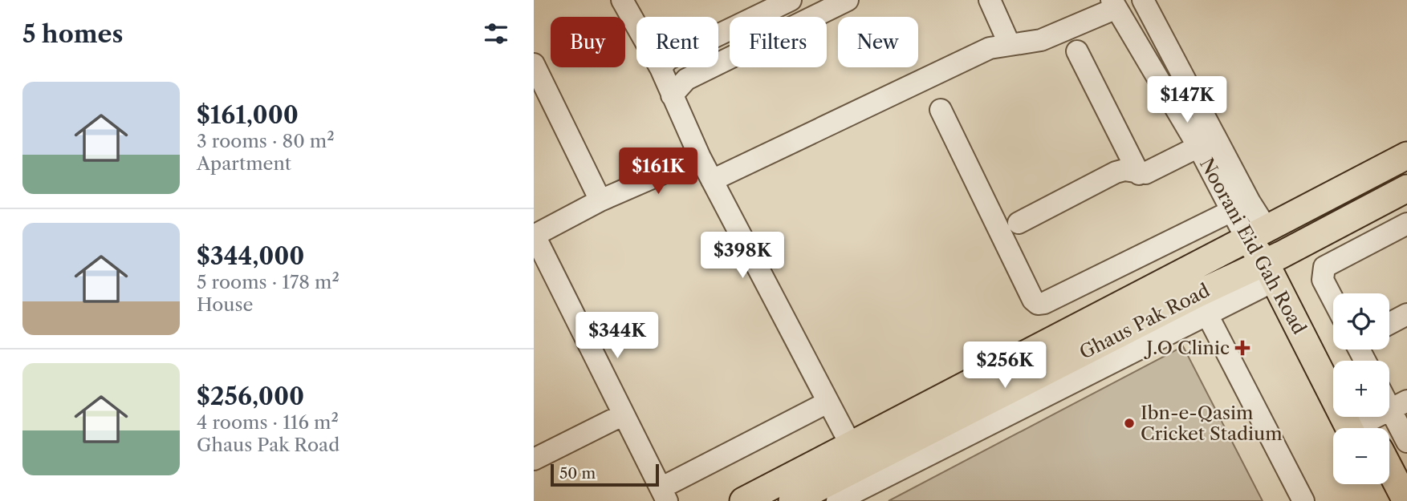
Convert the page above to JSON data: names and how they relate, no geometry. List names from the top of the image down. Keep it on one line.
{"streets":{"main road":["Noorani Eid Gah Road","Ghaus Pak Road"]},"crossings":[["Noorani Eid Gah Road","Ghaus Pak Road"]],"places":{"health":["J.O Clinic"],"other":["Ibn-e-Qasim Cricket Stadium"]},"scale_bar":"50 m","page":{"heading":"5 homes","chip":["Buy","Rent","Filters","New"],"list":[{"name":"$161,000","note":"3 rooms · 80 m² · Apartment"},{"name":"$344,000","note":"5 rooms · 178 m² · House"},{"name":"$256,000","note":"4 rooms · 116 m² · Ghaus Pak Road"}],"price":["$147K","$161K","$398K","$344K","$256K"],"map_buttons":["+","−"],"scale":"50 m"}}
